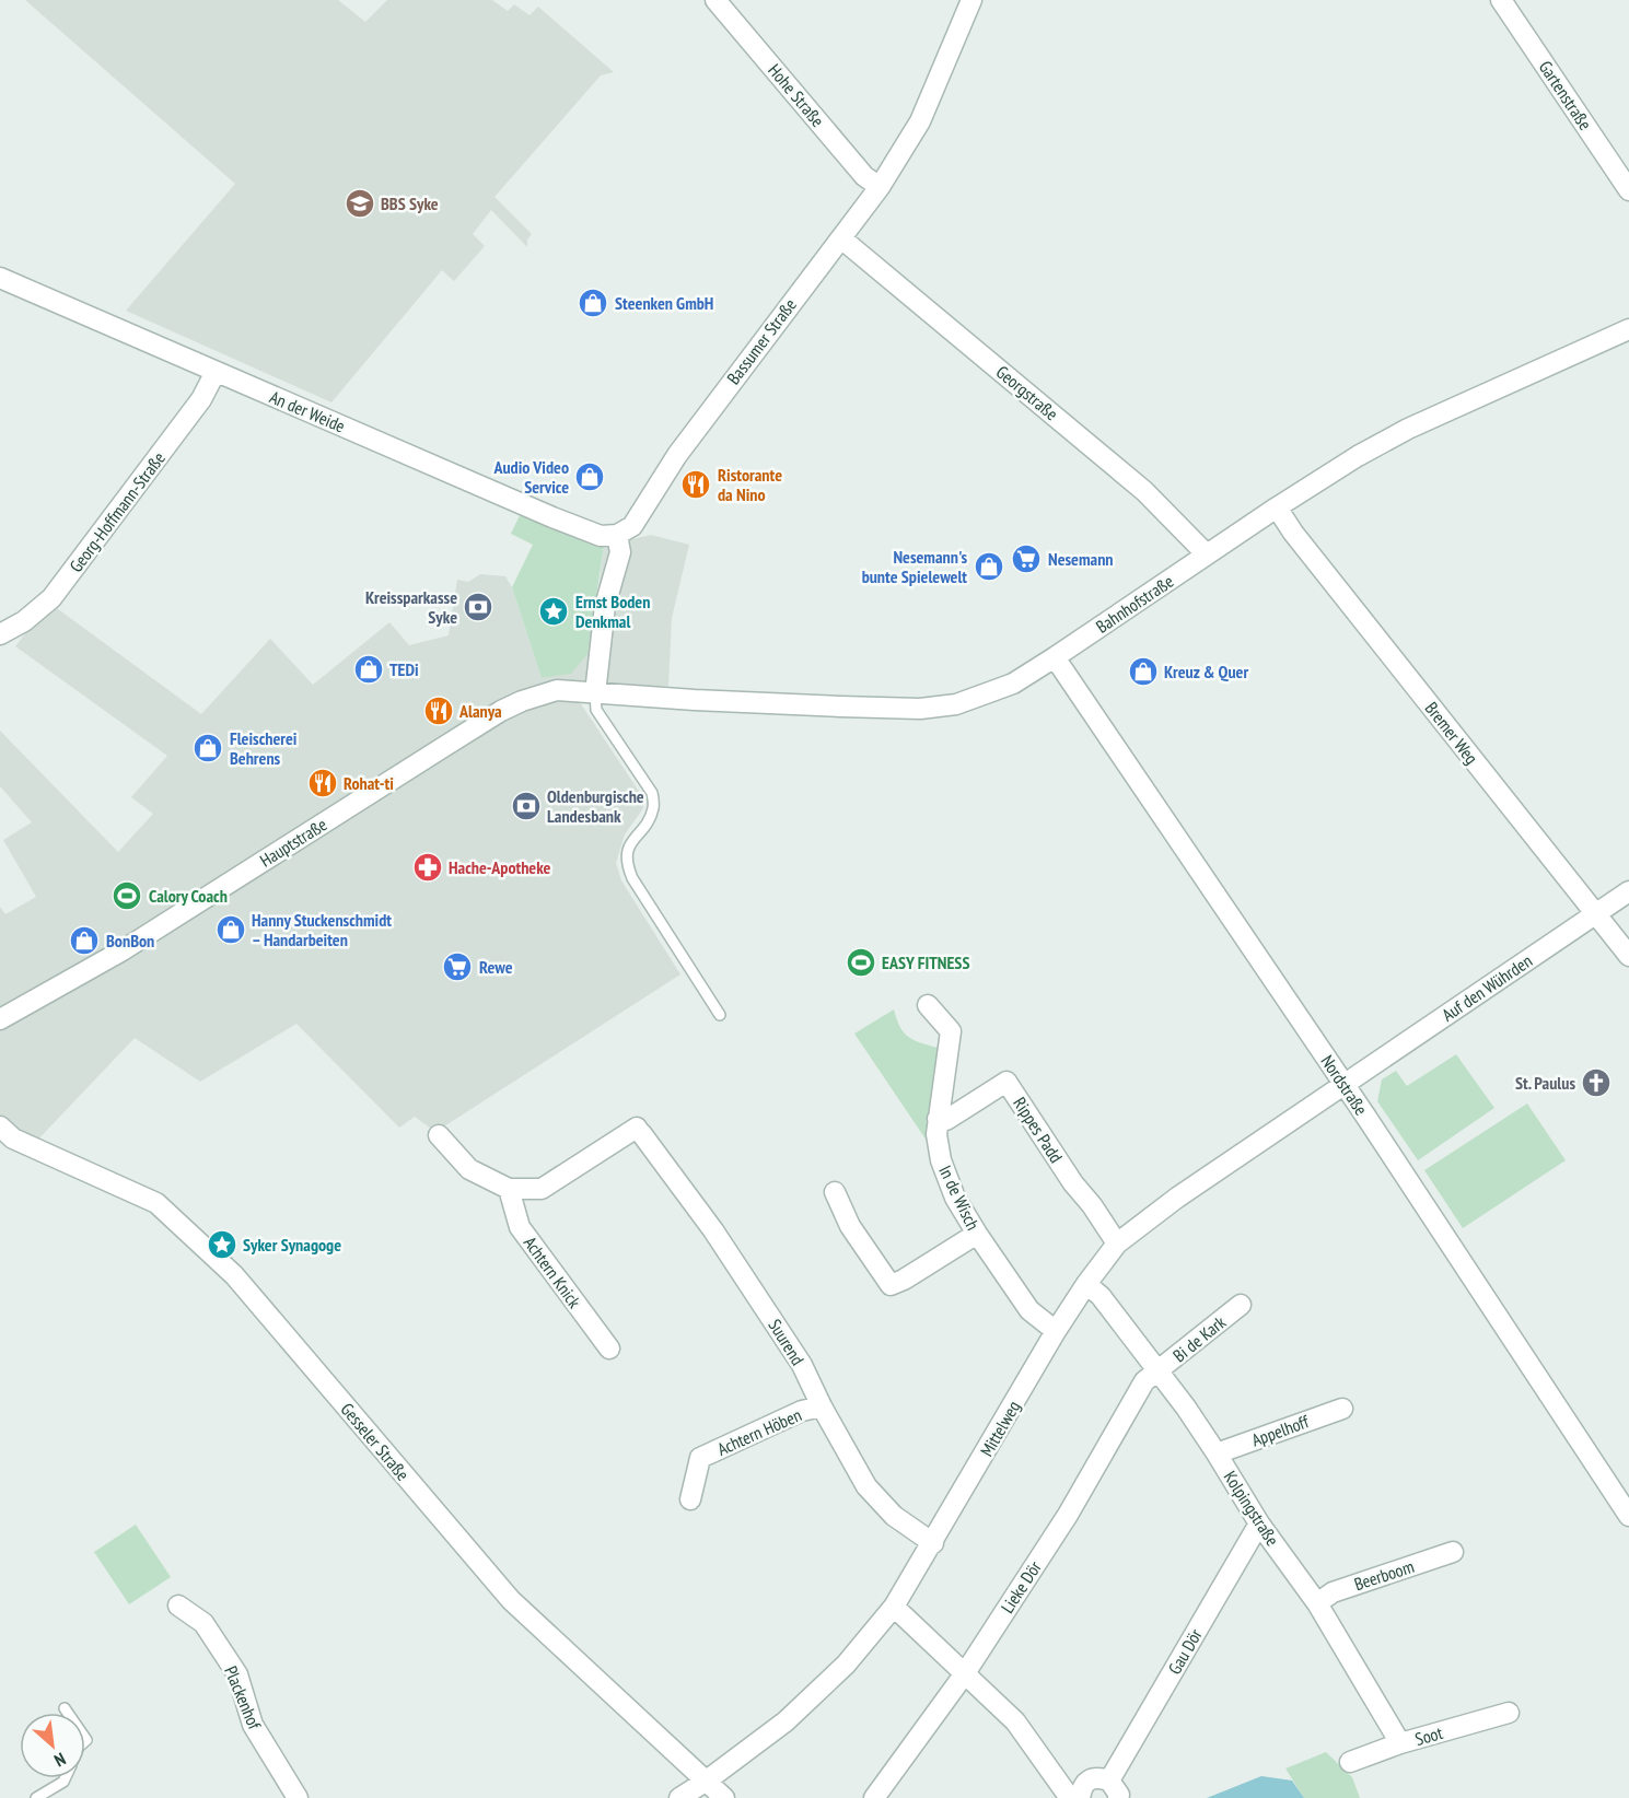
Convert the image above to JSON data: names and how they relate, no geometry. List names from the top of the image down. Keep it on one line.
{"streets":{"street":["Hohe Straße","Gartenstraße","Bassumer Straße","Georgstraße","An der Weide","Georg-Hoffmann-Straße","Bahnhofstraße","Bremer Weg","Hauptstraße","Auf den Wührden","Nordstraße","Rippes Padd","In de Wisch","Achtern Knick","Bi de Kark","Suurend","Mittelweg","Appelhoff","Achtern Höben","Gesseler Straße","Kolpingstraße","Beerboom","Lieke Dör","Gau Dör","Plackenhof","Soot"]},"crossings":[["Hohe Straße","Bassumer Straße"],["Bassumer Straße","Georgstraße"],["Bassumer Straße","An der Weide"],["Georgstraße","Bahnhofstraße"],["An der Weide","Georg-Hoffmann-Straße"],["Bahnhofstraße","Bremer Weg"],["Bahnhofstraße","Hauptstraße"],["Bahnhofstraße","Nordstraße"],["Bremer Weg","Auf den Wührden"],["Auf den Wührden","Nordstraße"],["Auf den Wührden","Mittelweg"],["Nordstraße","Mittelweg"],["Rippes Padd","In de Wisch"],["Rippes Padd","Mittelweg"],["In de Wisch","Mittelweg"],["Achtern Knick","Suurend"],["Bi de Kark","Kolpingstraße"],["Bi de Kark","Lieke Dör"],["Suurend","Mittelweg"],["Suurend","Achtern Höben"],["Mittelweg","Gesseler Straße"],["Mittelweg","Kolpingstraße"],["Appelhoff","Kolpingstraße"],["Kolpingstraße","Beerboom"],["Kolpingstraße","Lieke Dör"],["Kolpingstraße","Gau Dör"],["Kolpingstraße","Soot"]],"places":{"school or university":["BBS Syke"],"shop":["Steenken GmbH","Audio Video Service","Nesemann's bunte Spielewelt","TEDi","Kreuz & Quer","Fleischerei Behrens","Hanny Stuckenschmidt – Handarbeiten","BonBon"],"restaurant":["Ristorante da Nino","Alanya","Rohat-ti"],"supermarket":["Nesemann","Rewe"],"bank":["Kreissparkasse Syke","Oldenburgische Landesbank"],"place":["Ernst Boden Denkmal","Syker Synagoge"],"pharmacy":["Hache-Apotheke"],"sports":["Calory Coach","EASY FITNESS"],"church":["St. Paulus"]},"north":"bottom right"}
